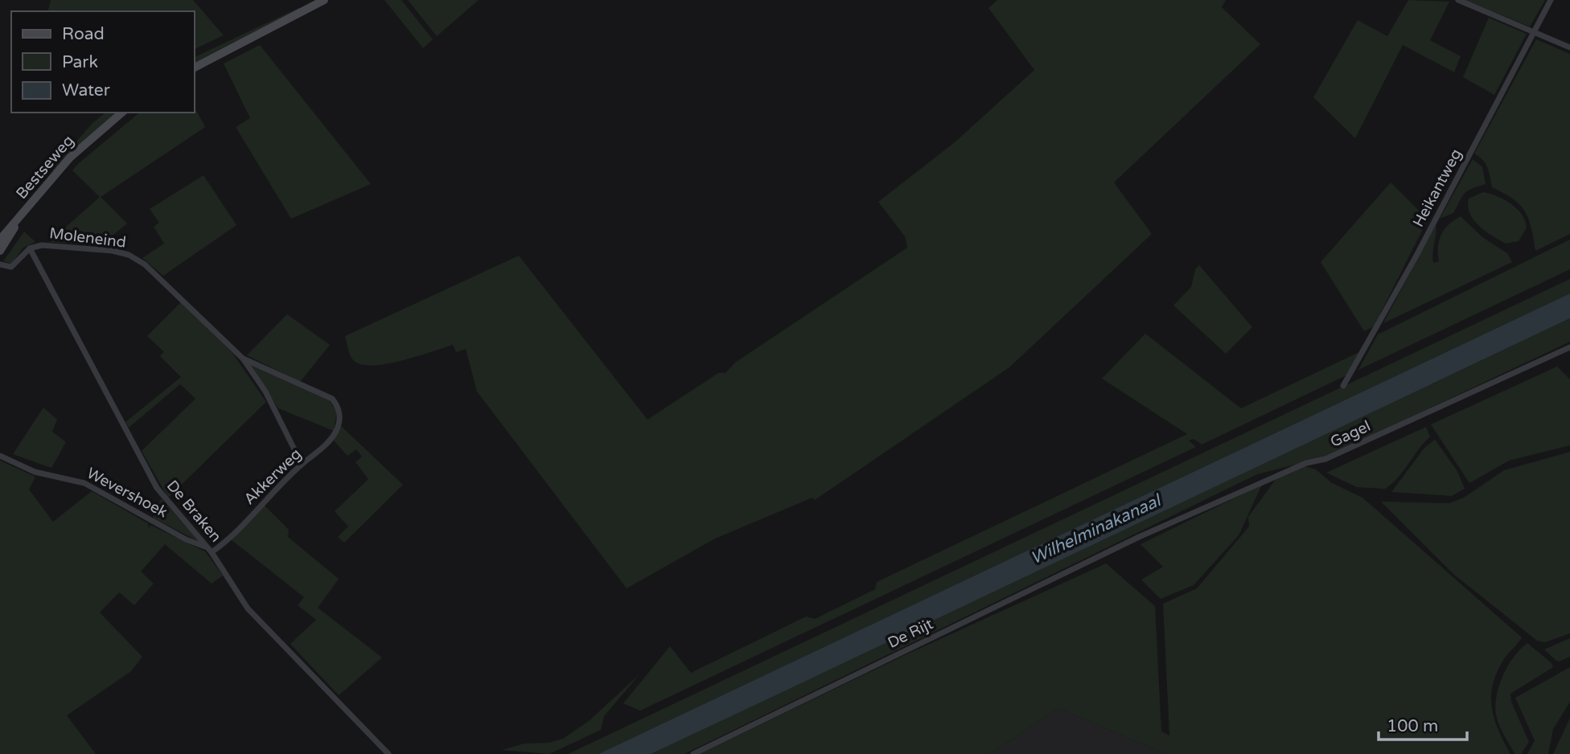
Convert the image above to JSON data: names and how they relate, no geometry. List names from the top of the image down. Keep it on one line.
{"streets":{"main road":["Bestseweg"],"street":["Heikantweg","Moleneind","Gagel","Akkerweg","Wevershoek","De Braken","De Rijt"]},"crossings":[["Moleneind","Akkerweg"],["Moleneind","De Braken"],["Gagel","De Rijt"],["Akkerweg","Wevershoek"],["Akkerweg","De Braken"],["Wevershoek","De Braken"]],"water":["Wilhelminakanaal"],"legend":["Road","Park","Water"],"scale_bar":"100 m"}
